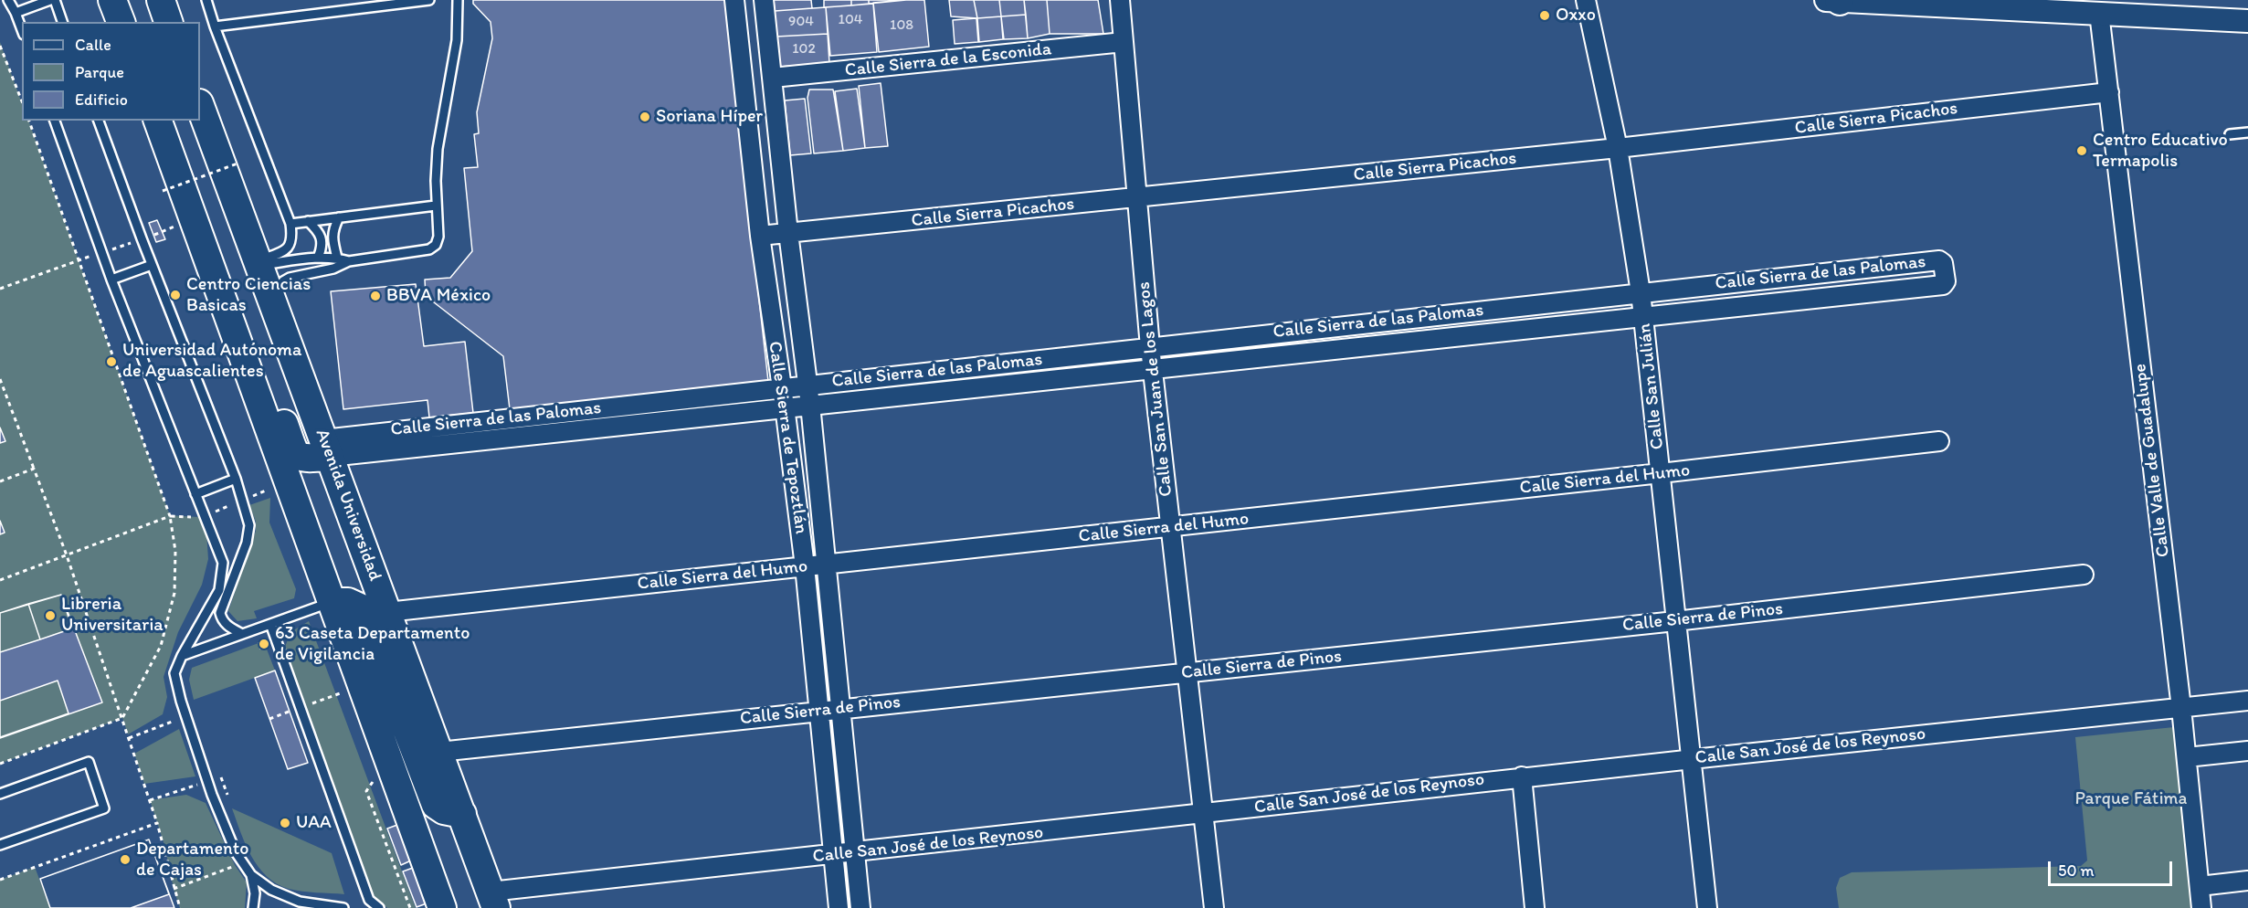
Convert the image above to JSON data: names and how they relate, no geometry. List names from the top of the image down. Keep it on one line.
{"streets":{"main road":["Avenida Universidad"],"street":["Calle Sierra de la Esconida","Calle Sierra Picachos","Calle Sierra de las Palomas","Calle San Julián","Calle San Juan de los Lagos","Calle Sierra de Tepoztlán","Calle Valle de Guadalupe","Calle Sierra del Humo","Calle Sierra de Pinos","Calle San José de los Reynoso"]},"crossings":[["Calle Sierra de la Esconida","Calle San Juan de los Lagos"],["Calle Sierra de la Esconida","Calle Sierra de Tepoztlán"],["Calle Sierra Picachos","Calle San Julián"],["Calle Sierra Picachos","Calle San Juan de los Lagos"],["Calle Sierra Picachos","Calle Sierra de Tepoztlán"],["Calle Sierra Picachos","Calle Valle de Guadalupe"],["Calle Sierra de las Palomas","Calle San Julián"],["Calle Sierra de las Palomas","Calle San Juan de los Lagos"],["Calle Sierra de las Palomas","Calle Sierra de Tepoztlán"],["Calle Sierra de las Palomas","Avenida Universidad"],["Calle San Julián","Calle Sierra del Humo"],["Calle San Julián","Calle Sierra de Pinos"],["Calle San Julián","Calle San José de los Reynoso"],["Calle San Juan de los Lagos","Calle Sierra del Humo"],["Calle San Juan de los Lagos","Calle Sierra de Pinos"],["Calle San Juan de los Lagos","Calle San José de los Reynoso"],["Calle Sierra de Tepoztlán","Calle Sierra del Humo"],["Calle Sierra de Tepoztlán","Calle Sierra de Pinos"],["Calle Sierra de Tepoztlán","Calle San José de los Reynoso"],["Calle Valle de Guadalupe","Calle San José de los Reynoso"],["Calle Sierra del Humo","Avenida Universidad"],["Avenida Universidad","Calle Sierra de Pinos"],["Avenida Universidad","Calle San José de los Reynoso"]],"parks":["Parque Fátima"],"places":["Oxxo","Soriana Híper","Centro Educativo Termapolis","Centro Ciencias Basicas","BBVA México","Universidad Autónoma de Aguascalientes","Libreria Universitaria","63 Caseta Departamento de Vigilancia","UAA","Departamento de Cajas"],"house_numbers":["104","904","108","102"],"legend":["Calle","Parque","Edificio"],"scale_bar":"50 m"}
